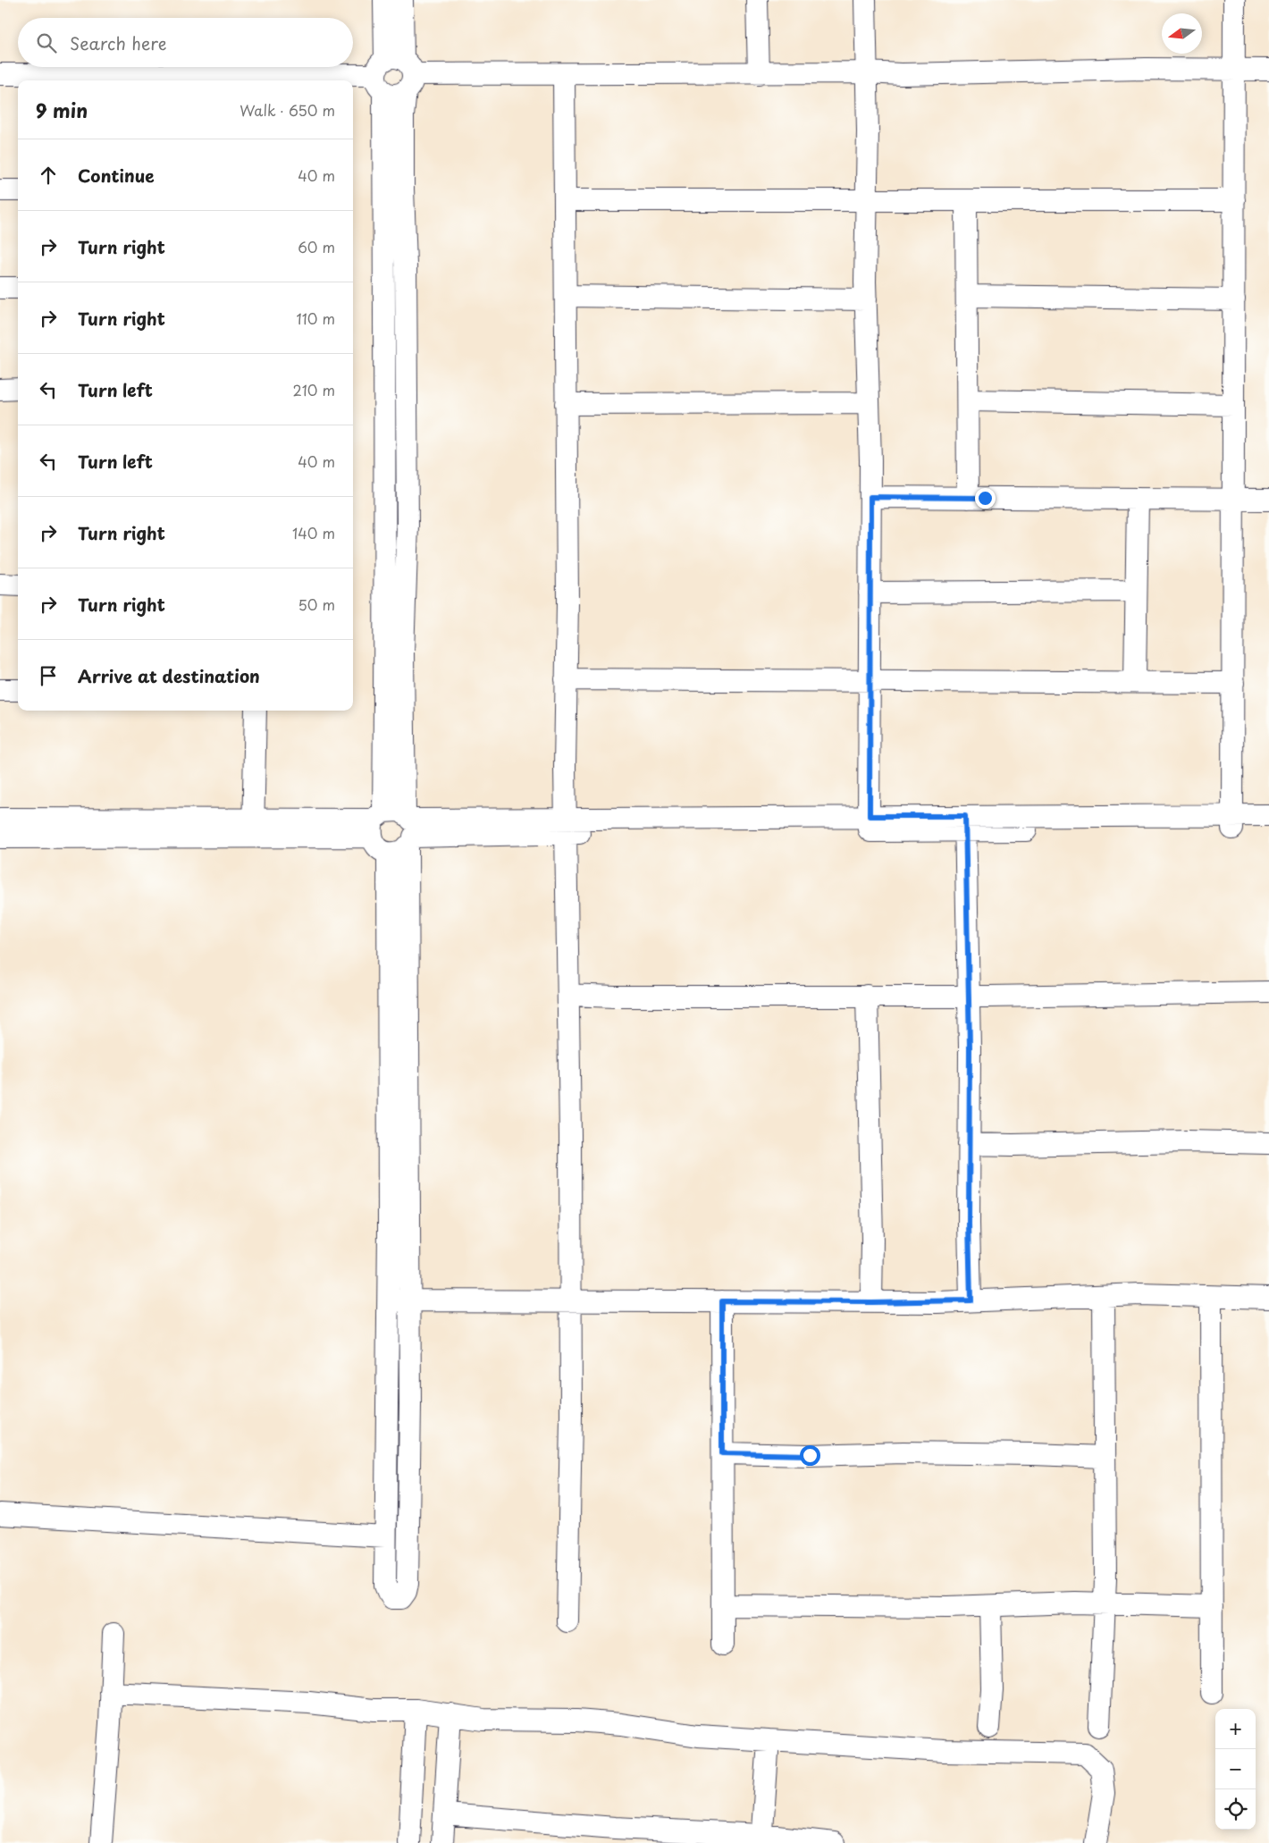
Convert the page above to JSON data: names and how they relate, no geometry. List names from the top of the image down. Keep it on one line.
{"north":"left","page":{"search":"Search here","heading":["9 min","Walk · 650 m"],"list":[["Continue","40 m"],["Turn right","60 m"],["Turn right","110 m"],["Turn left","210 m"],["Turn left","40 m"],["Turn right","140 m"],["Turn right","50 m"],"Arrive at destination"],"map_buttons":["+","−"]}}
